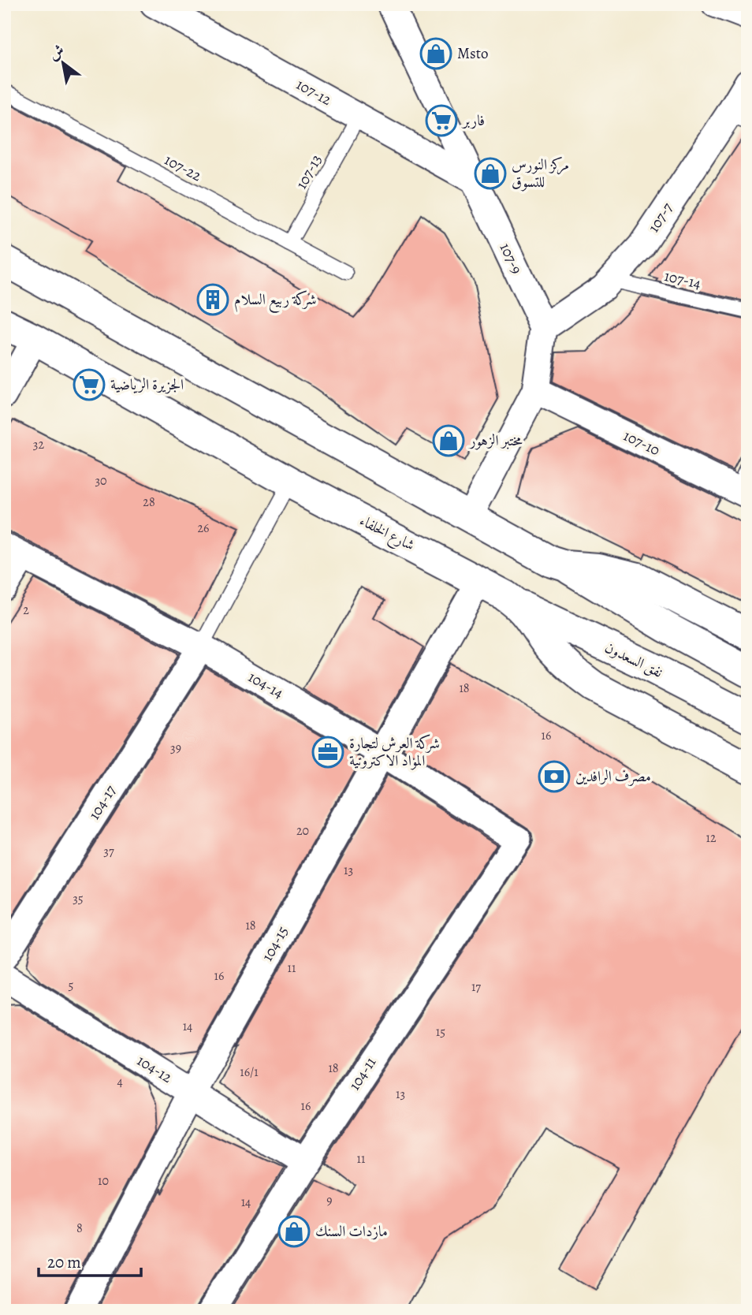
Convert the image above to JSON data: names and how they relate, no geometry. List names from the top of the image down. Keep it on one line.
{"streets":{"main road":["شارع الخلفاء","نفق السعدون"],"street":["107-12","107-7","107-9","107-10","104-14","104-17","104-15","104-12","104-11"],"lane":["107-22","107-13","107-14"]},"crossings":[["107-12","107-13"],["107-12","107-9"],["107-22","107-13"],["107-7","107-9"],["107-7","107-14"],["شارع الخلفاء","نفق السعدون"],["شارع الخلفاء","104-15"],["104-14","104-17"],["104-14","104-15"],["104-14","104-11"],["104-15","104-12"],["104-12","104-11"]],"places":{"shop":["Msto","مركز النورس للتسوق","مختبر الزهور","مازدات السنك"],"supermarket":["فاربر","الجزيرة الرياضية"],"building":["شركة ربيع السلام"],"office":["شركة العرش لتجارة المواد الاكترونية"],"bank":["مصرف الرافدين"]},"house_numbers":["32","30","28","26","2","18","16","39","20","12","37","13","35","18","11","16","5","17","14","15","18","16/1","4","13","16","11","10","9","14","8"],"scale_bar":"20 m","north":"top left"}
